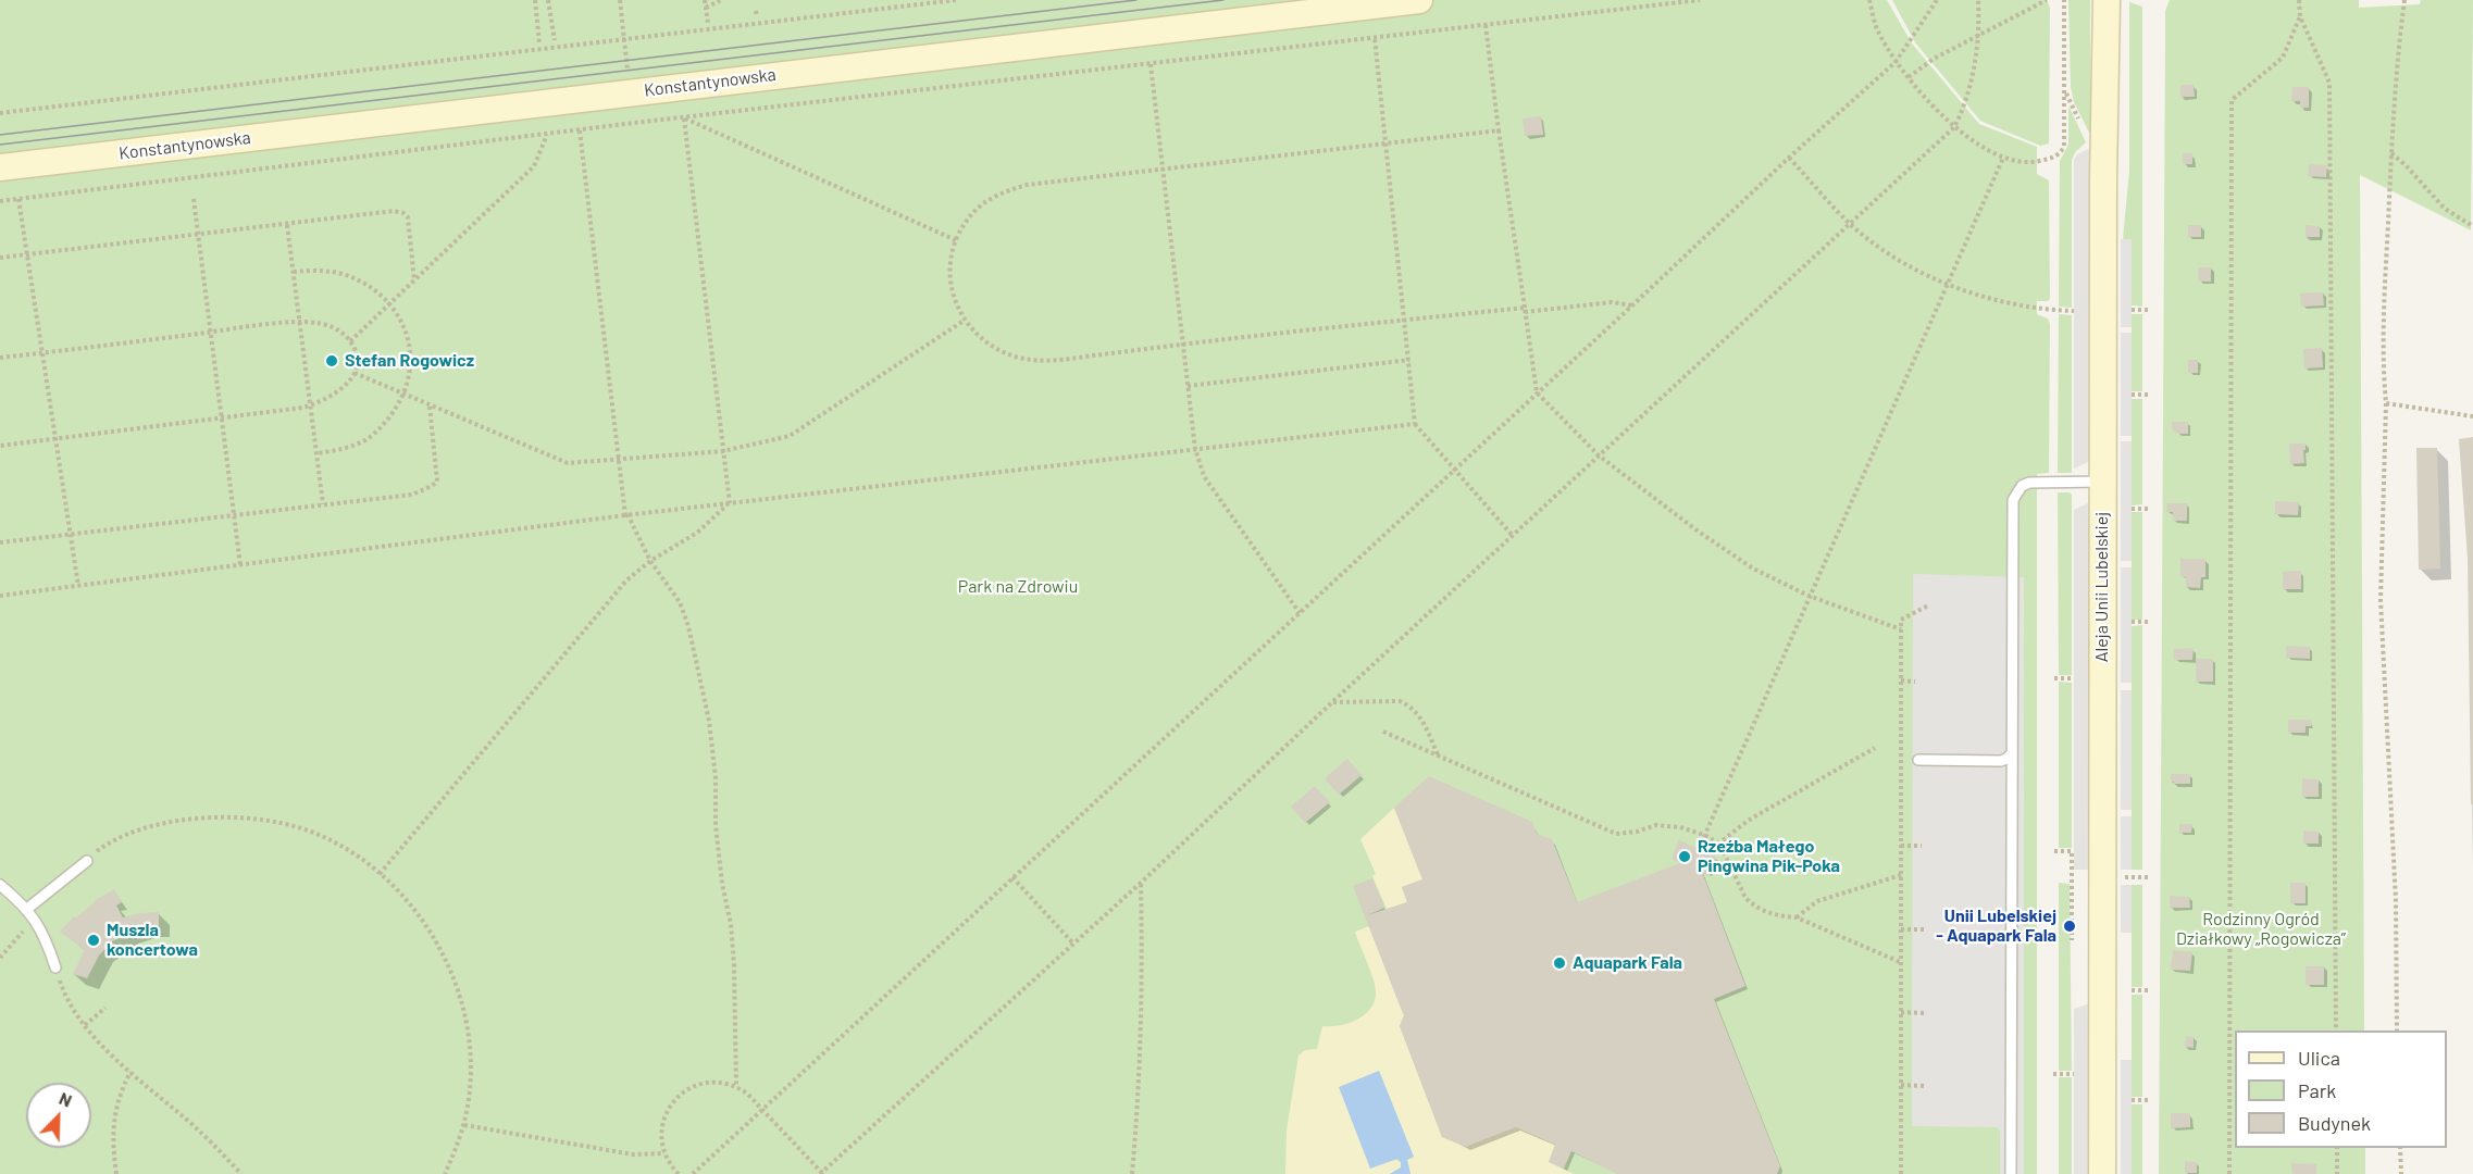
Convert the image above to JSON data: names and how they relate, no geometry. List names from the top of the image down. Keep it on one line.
{"streets":{"main road":["Konstantynowska","Aleja Unii Lubelskiej"]},"parks":["Park na Zdrowiu","Rodzinny Ogród Działkowy „Rogowicza”"],"places":["Stefan Rogowicz","Rzeźba Małego Pingwina Pik-Poka","Unii Lubelskiej - Aquapark Fala","Muszla koncertowa","Aquapark Fala"],"legend":["Ulica","Park","Budynek"],"north":"top right"}
